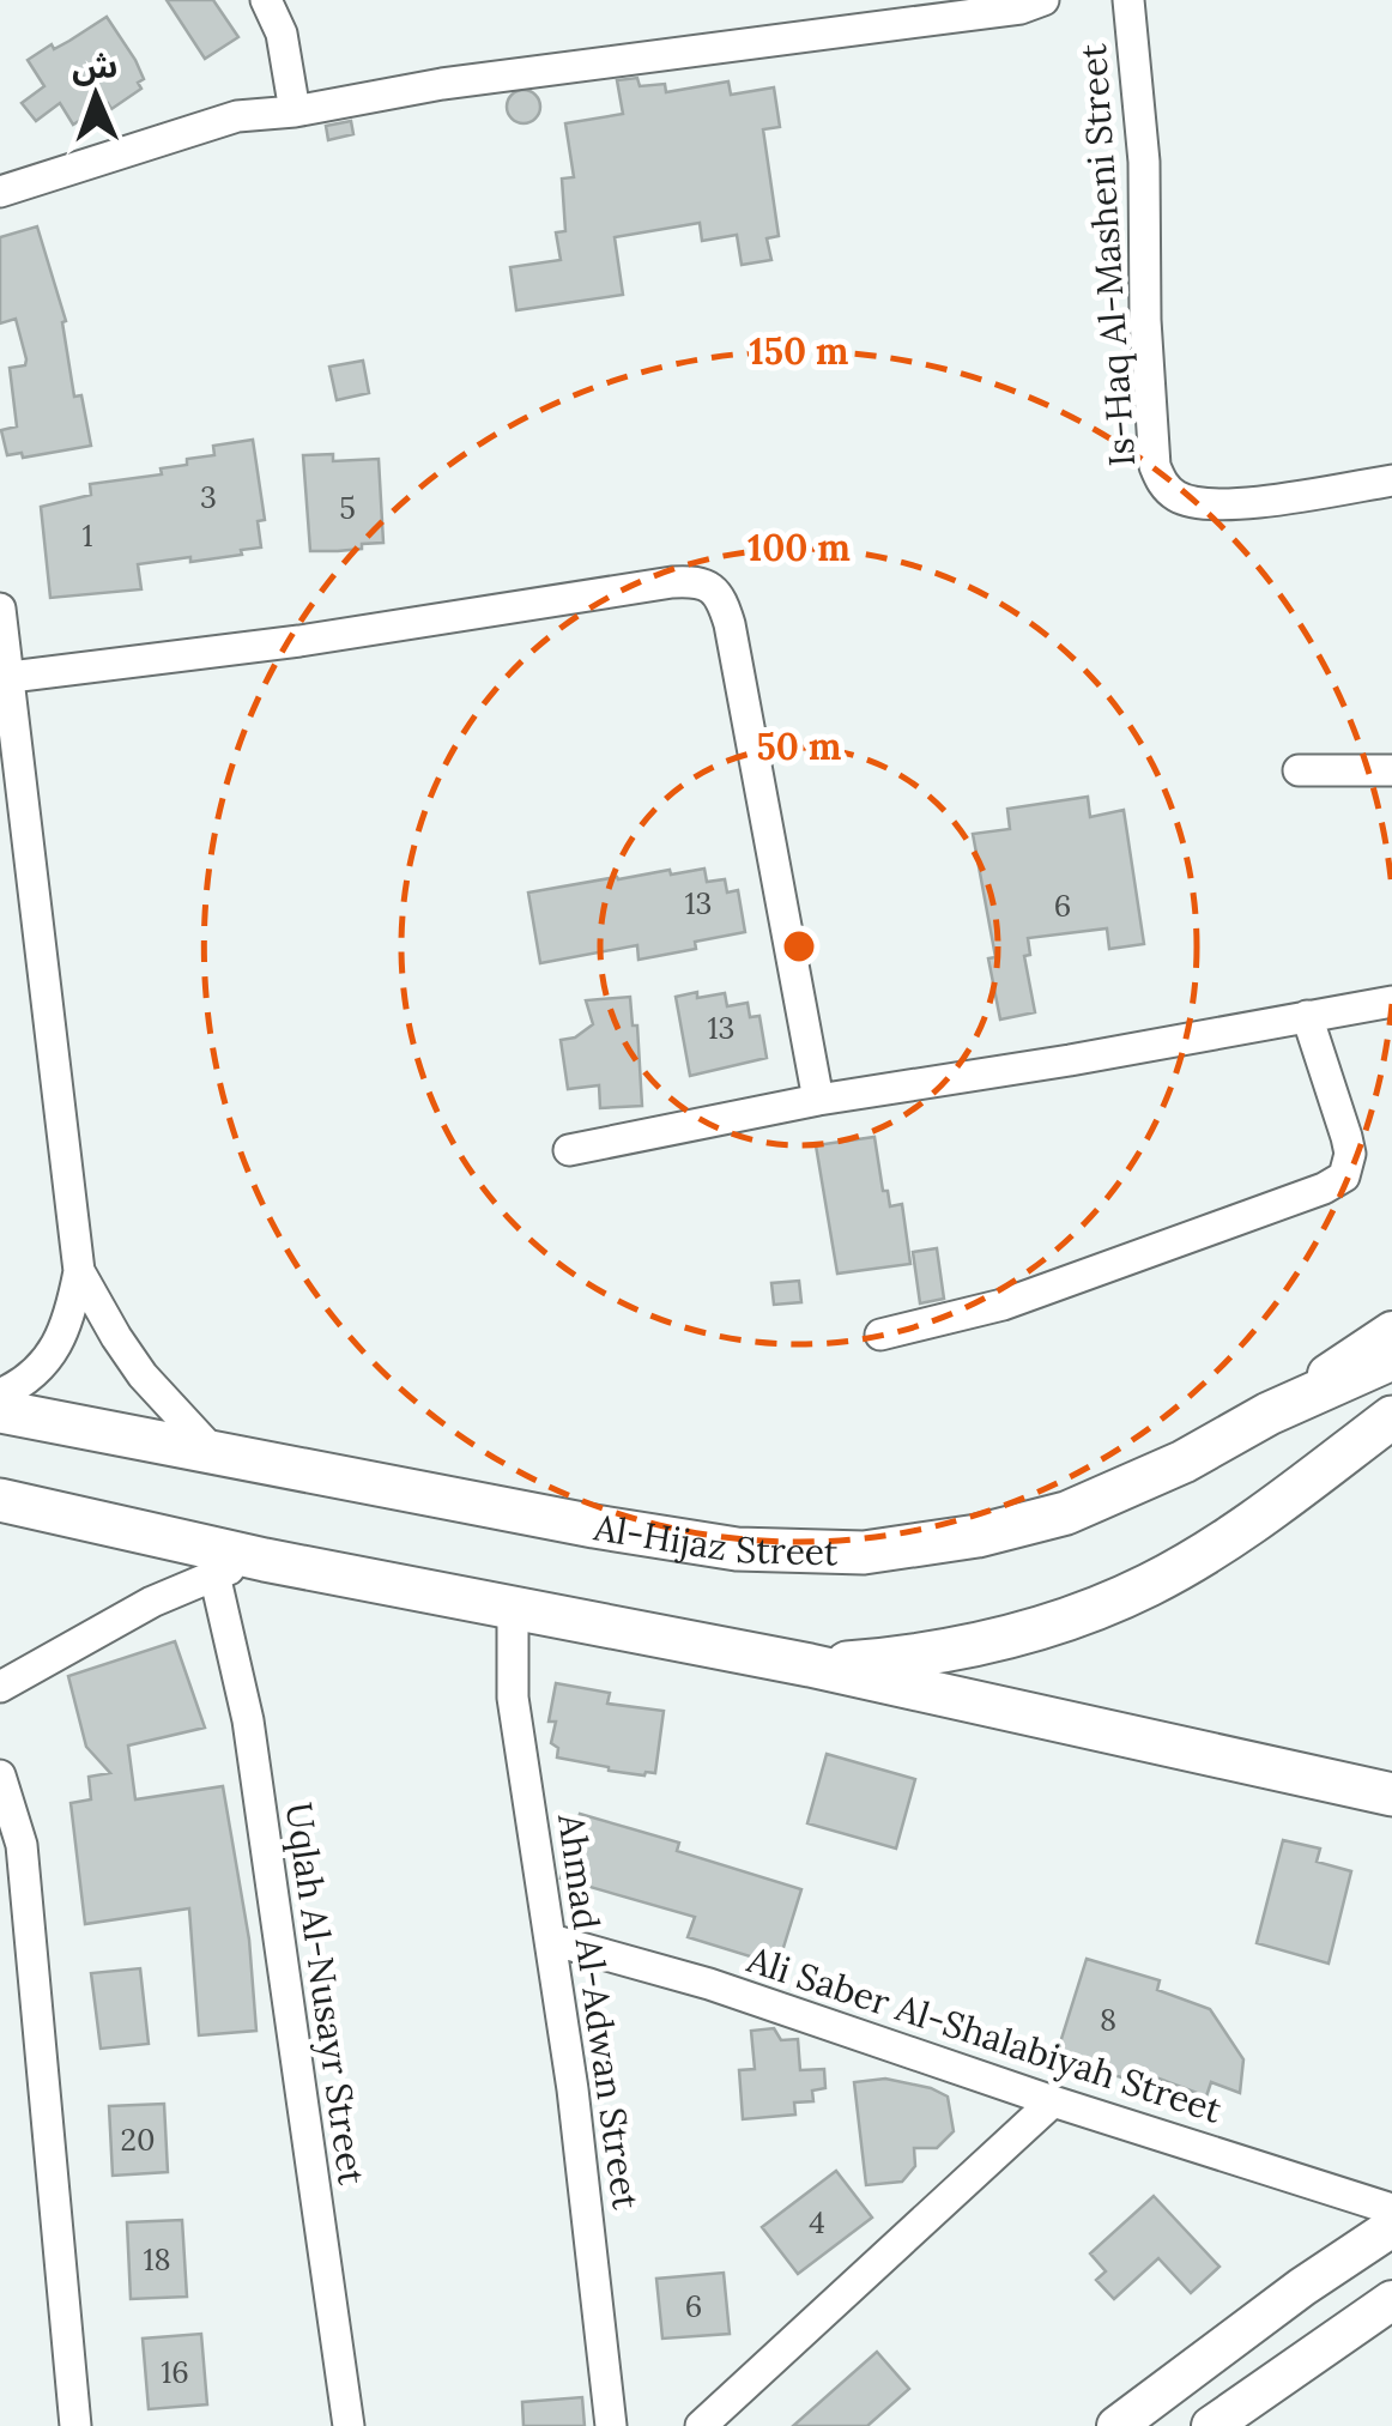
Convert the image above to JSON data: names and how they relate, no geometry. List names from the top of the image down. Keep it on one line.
{"streets":{"main road":["Al-Hijaz Street"],"street":["Is-Haq Al-Masheni Street","Uqlah Al-Nusayr Street","Ahmad Al-Adwan Street","Ali Saber Al-Shalabiyah Street"]},"crossings":[["Ahmad Al-Adwan Street","Ali Saber Al-Shalabiyah Street"]],"house_numbers":["3","5","1","13","6","13","8","20","4","18","6","16"],"north":"top","rings":["150 m","100 m","50 m"]}
